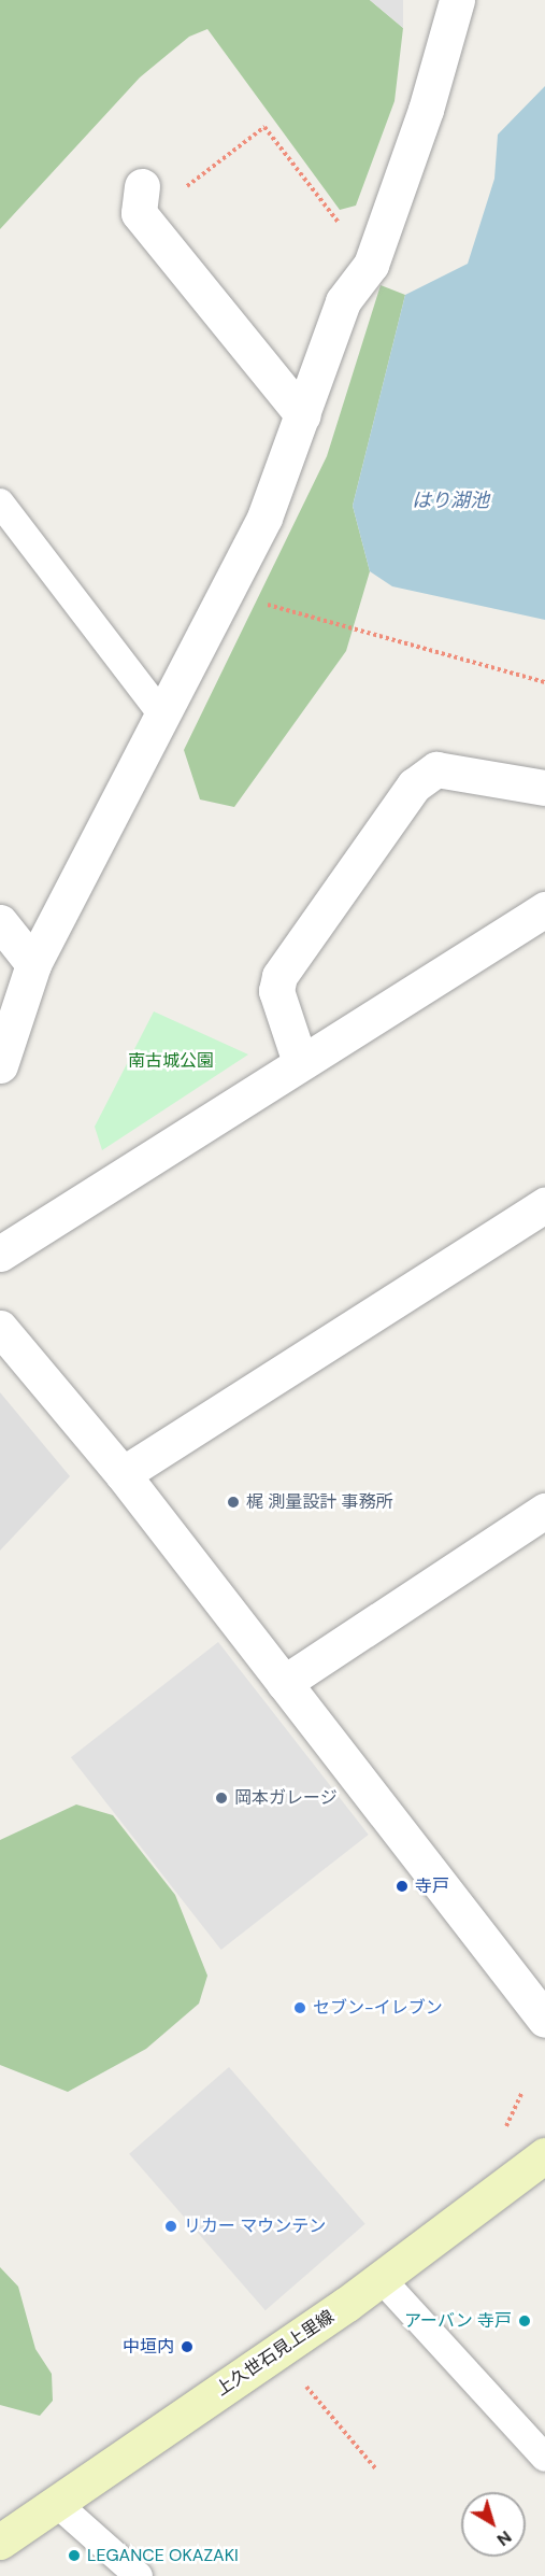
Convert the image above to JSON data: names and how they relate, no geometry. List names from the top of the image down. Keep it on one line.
{"streets":{"main road":["上久世石見上里線"]},"water":["はり湖池"],"parks":["南古城公園"],"places":["梶 測量設計 事務所","岡本ガレージ","寺戸","セブン-イレブン","リカー マウンテン","アーバン 寺戸","中垣内","LEGANCE OKAZAKI"],"north":"bottom right"}
